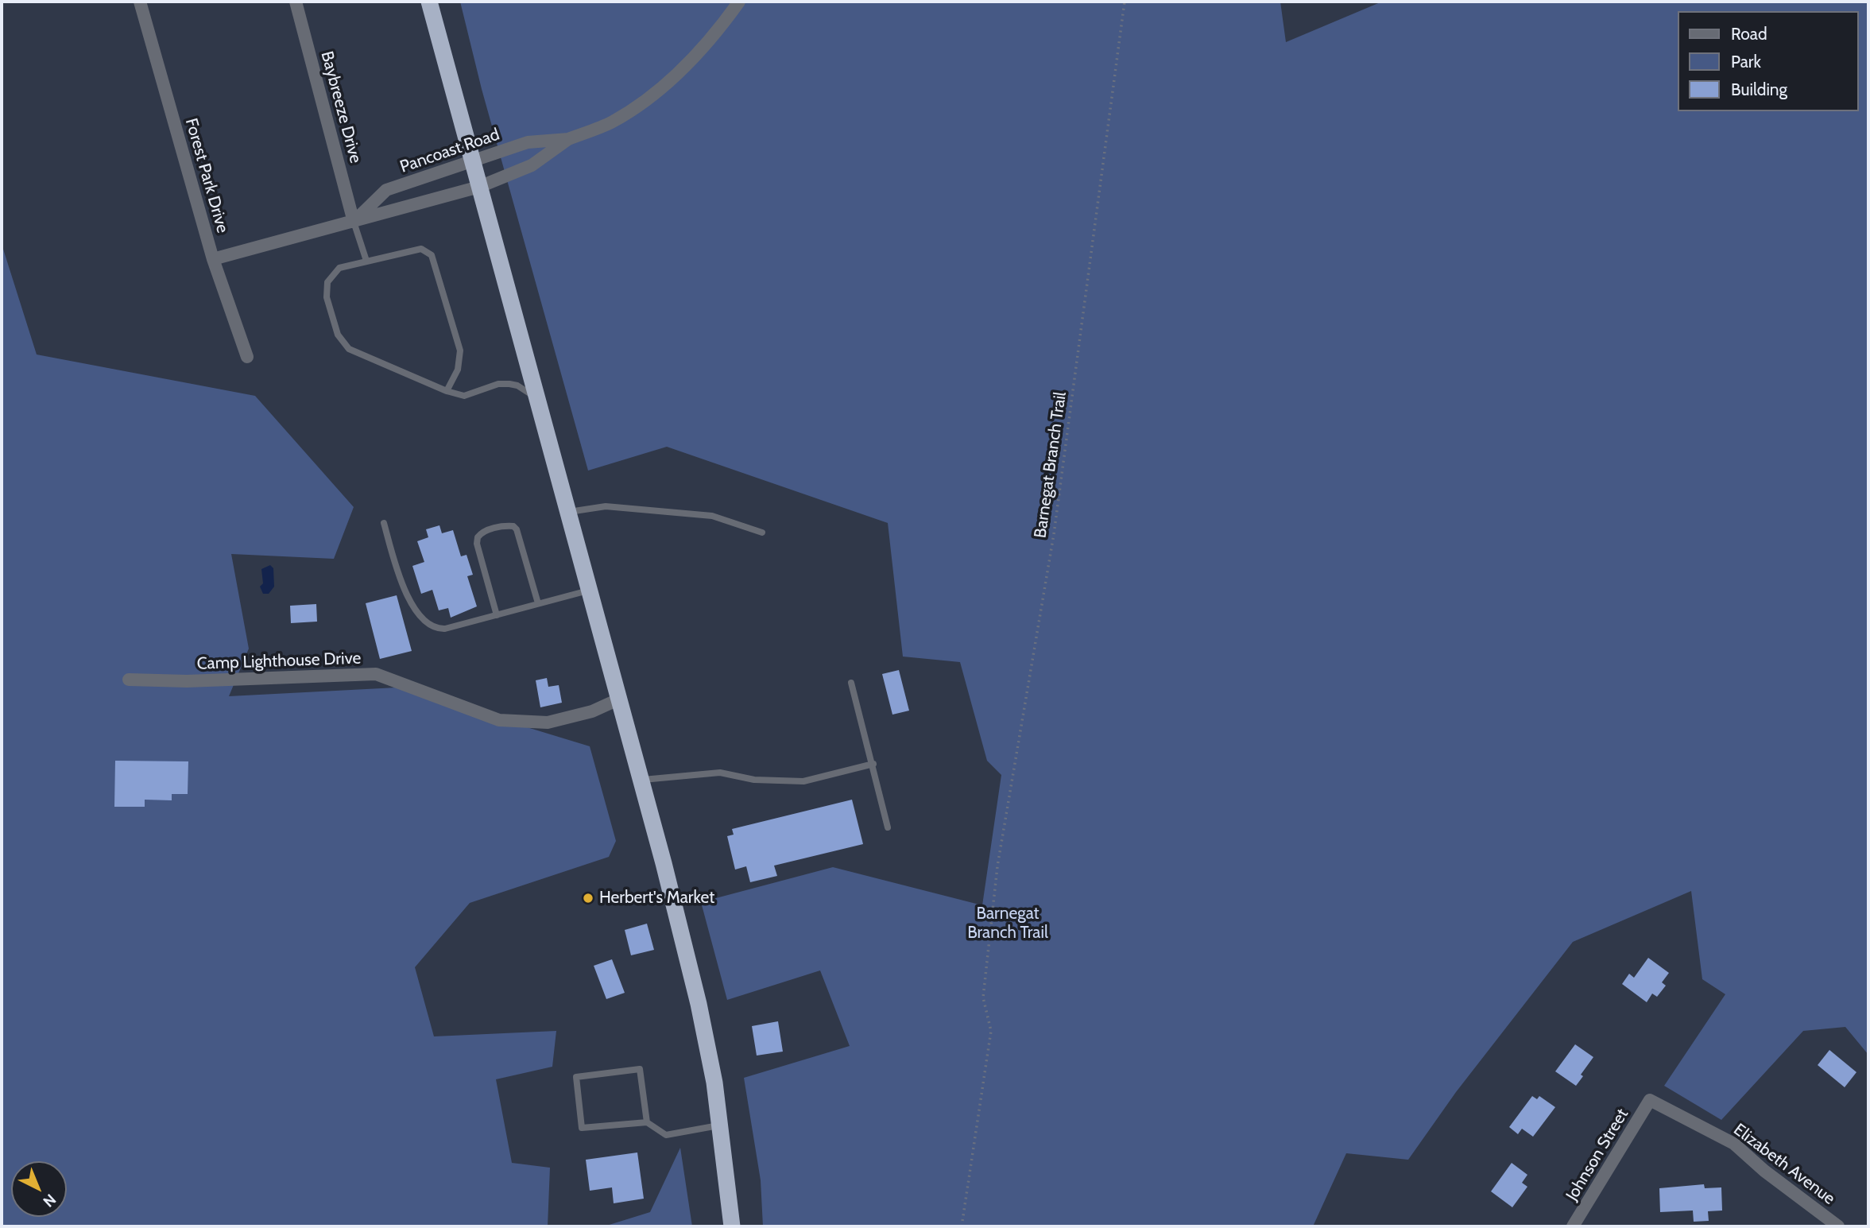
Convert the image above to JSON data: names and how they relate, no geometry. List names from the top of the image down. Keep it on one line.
{"streets":{"street":["Baybreeze Drive","Pancoast Road","Forest Park Drive","Camp Lighthouse Drive","Johnson Street","Elizabeth Avenue"],"path":["Barnegat Branch Trail"]},"crossings":[["Baybreeze Drive","Pancoast Road"],["Pancoast Road","Forest Park Drive"],["Johnson Street","Elizabeth Avenue"]],"parks":["Barnegat Branch Trail"],"places":["Herbert's Market"],"legend":["Road","Park","Building"],"north":"bottom right"}
